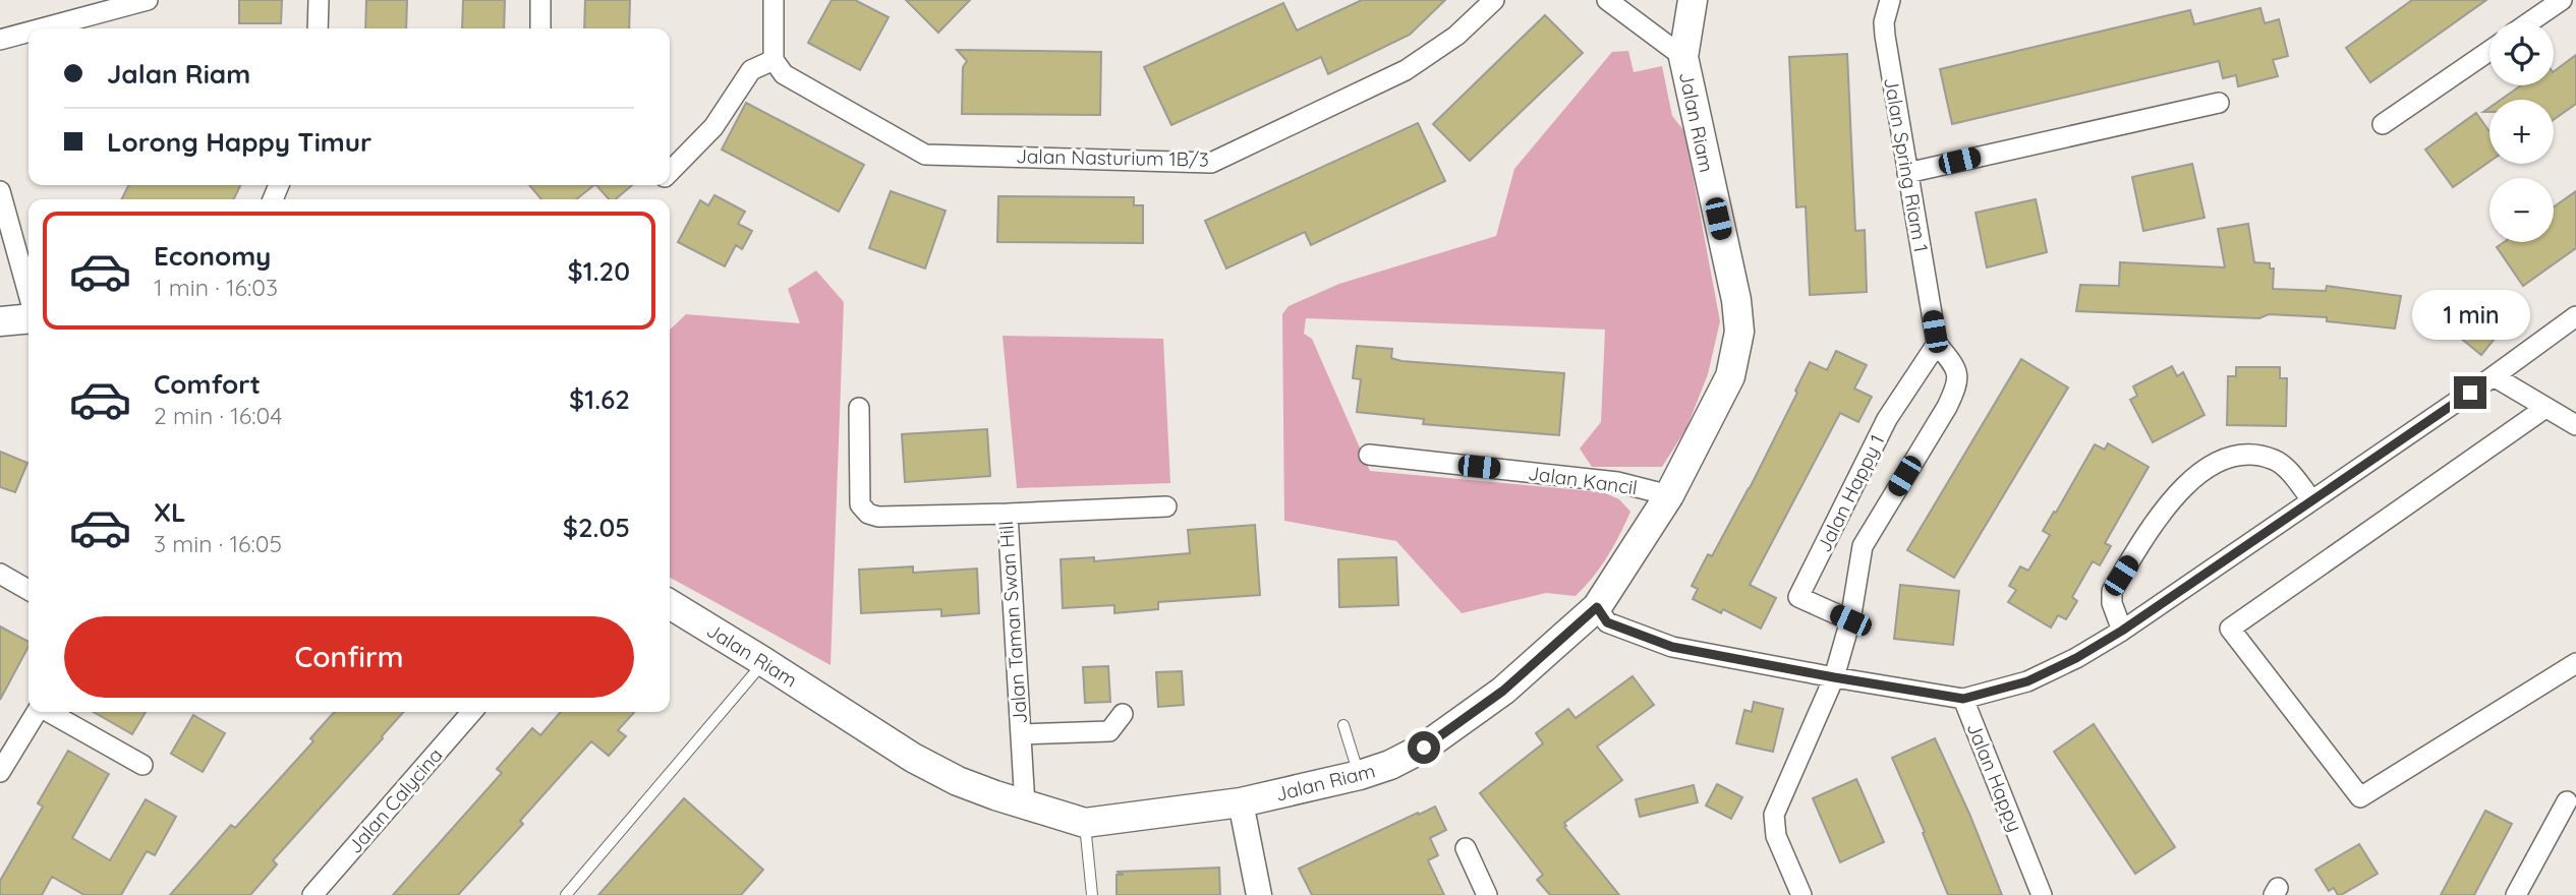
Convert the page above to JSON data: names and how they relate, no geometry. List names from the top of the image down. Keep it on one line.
{"streets":{"main road":["Jalan Riam"],"street":["Jalan Nasturium 1B/3","Jalan Spring Riam 1","Jalan Kancil","Jalan Happy 1","Jalan Taman Swan Hill","Jalan Happy","Jalan Calycina"]},"crossings":[["Jalan Riam","Jalan Kancil"],["Jalan Riam","Jalan Taman Swan Hill"],["Jalan Riam","Jalan Happy"],["Jalan Spring Riam 1","Jalan Happy 1"],["Jalan Happy 1","Jalan Happy"]],"page":{"map_buttons":["+","−"],"banner":["Jalan Riam","Lorong Happy Timur"],"list":[{"name":"Economy","note":"1 min · 16:03","value":"$1.20"},{"name":"Comfort","note":"2 min · 16:04","value":"$1.62"},{"name":"XL","note":"3 min · 16:05","value":"$2.05"}],"bubble":"1 min","buttons":"Confirm"}}
